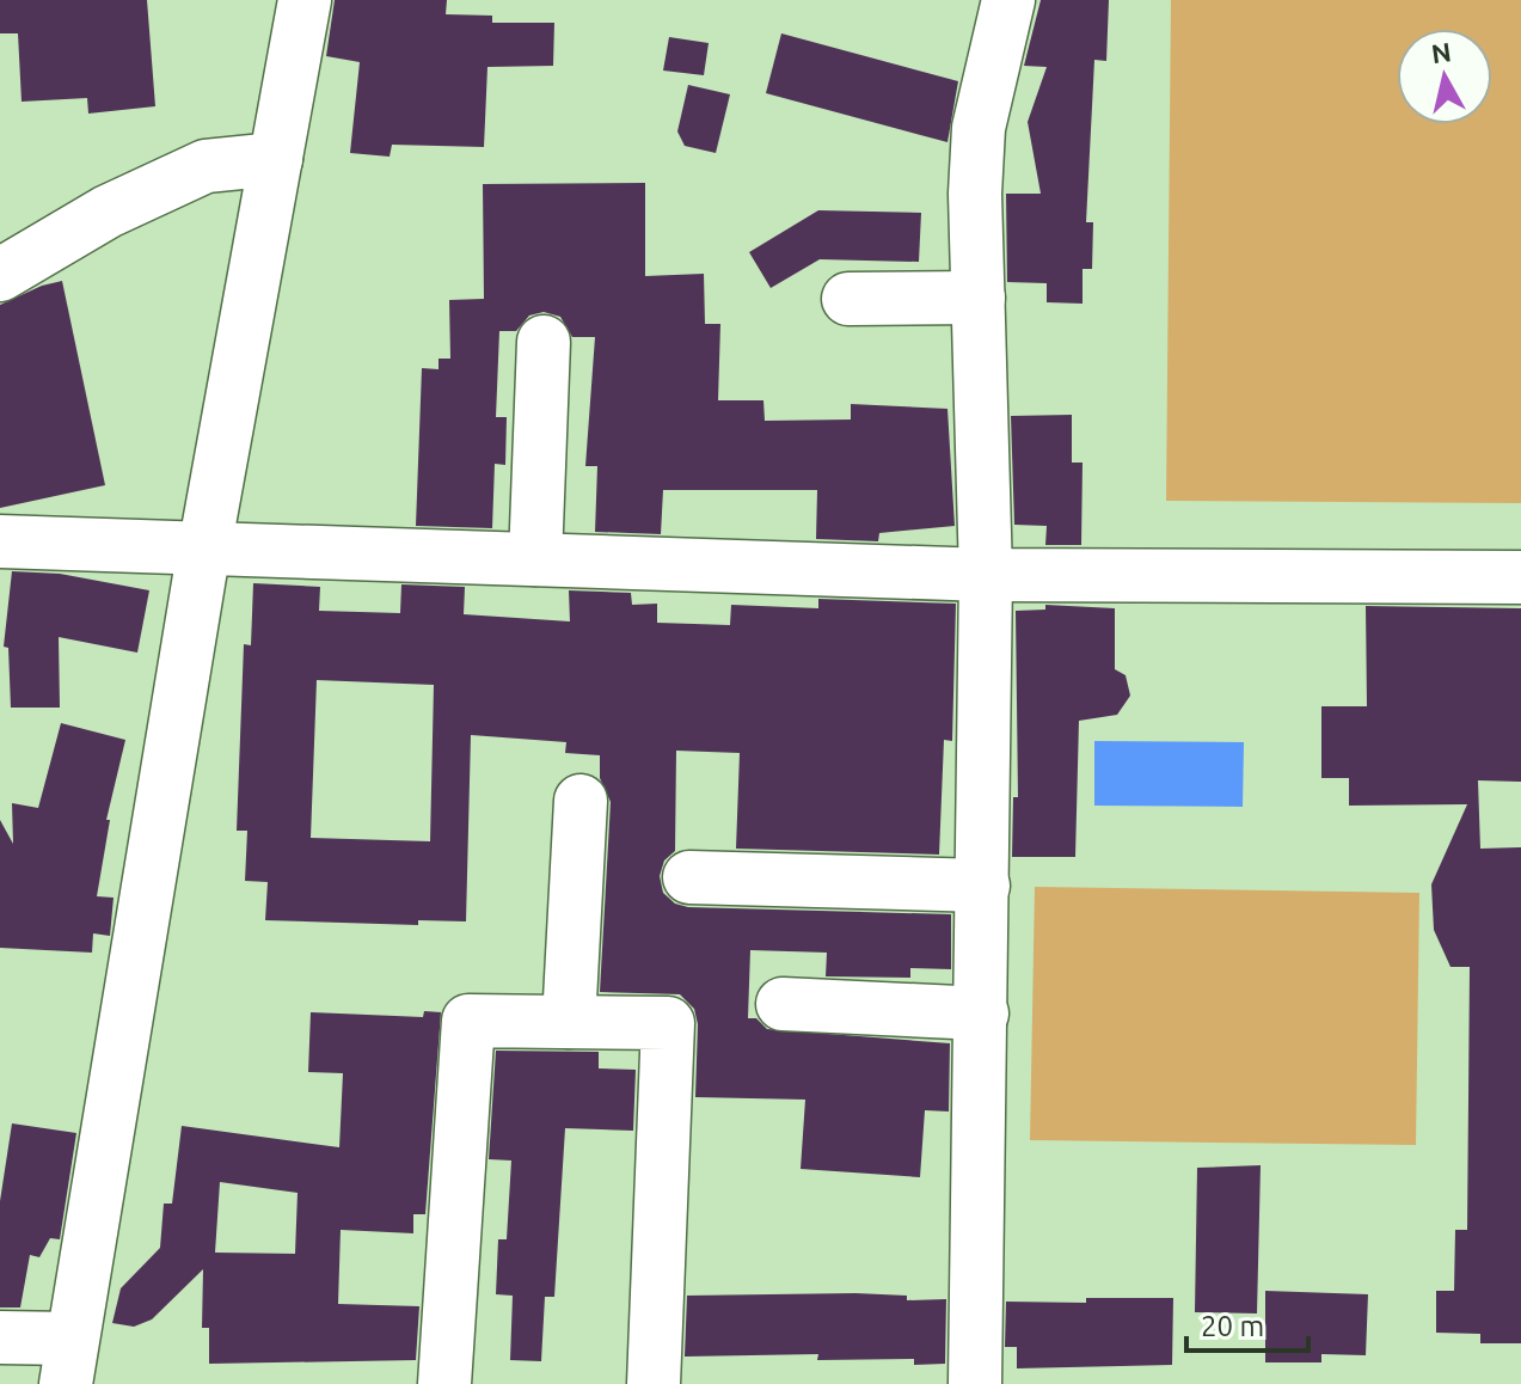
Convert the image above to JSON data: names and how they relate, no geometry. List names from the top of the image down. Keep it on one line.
{"scale_bar":"20 m","north":"top"}
